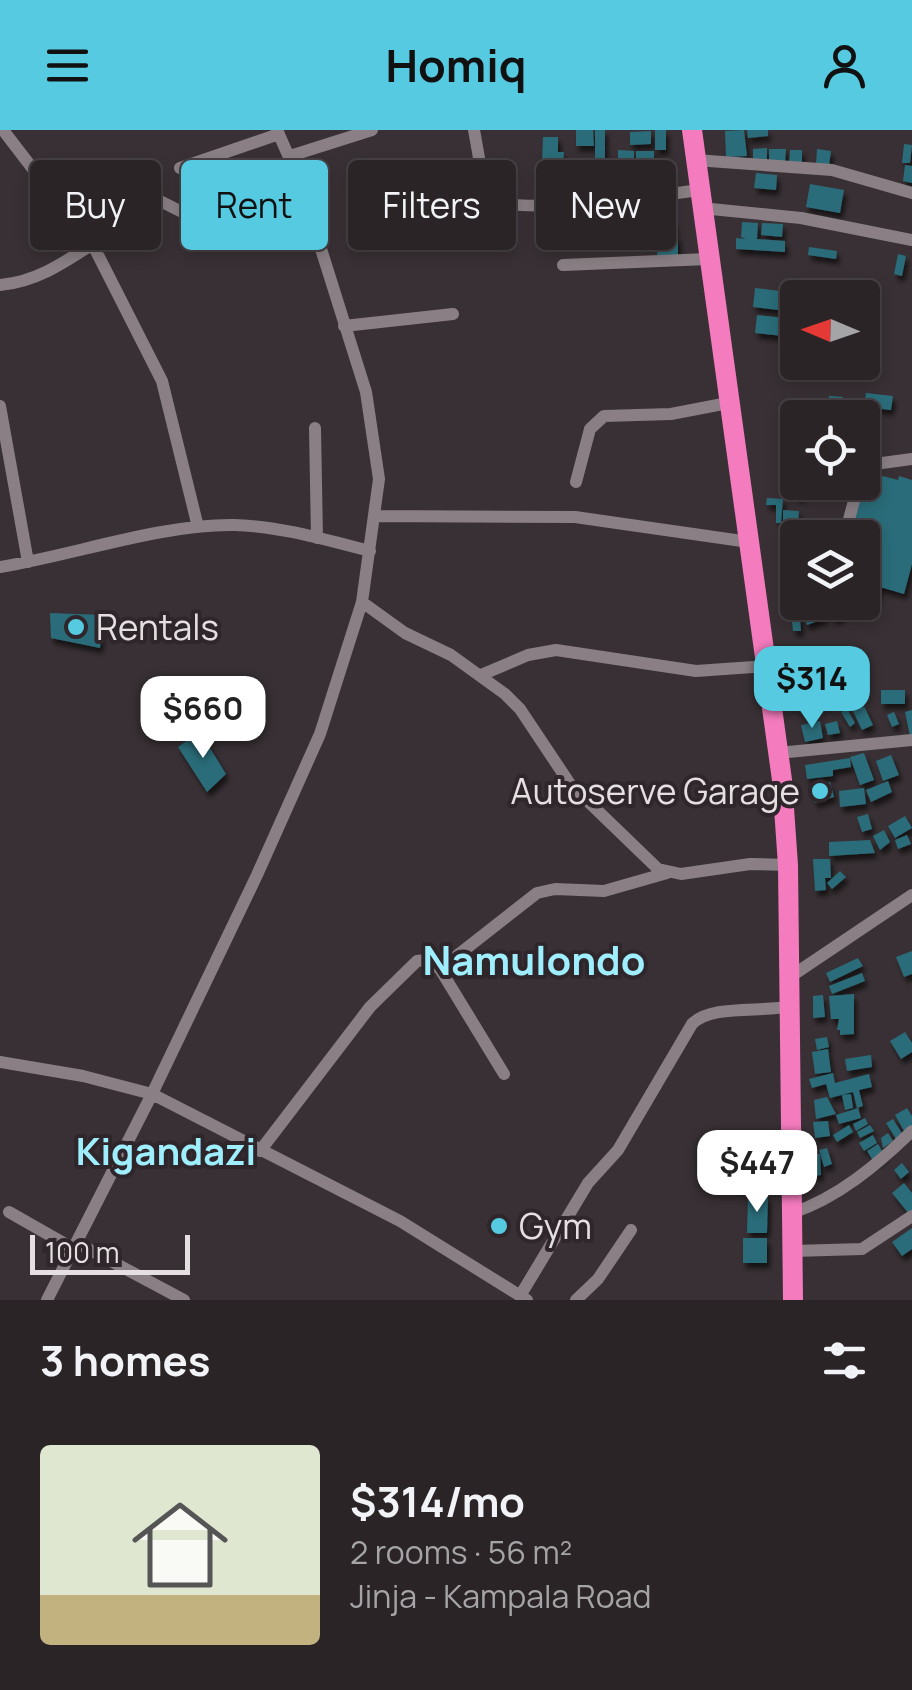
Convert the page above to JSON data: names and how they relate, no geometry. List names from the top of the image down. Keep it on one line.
{"districts":["Namulondo","Kigandazi"],"places":["Rentals","Autoserve Garage","Gym"],"scale_bar":"100 m","north":"left","page":{"header":"Homiq","chip":["Buy","Rent","Filters","New"],"price":["$314","$660","$447"],"scale":"100 m","heading":"3 homes","list":[{"name":"$314/mo","note":"2 rooms · 56 m² · Jinja - Kampala Road"}]}}
